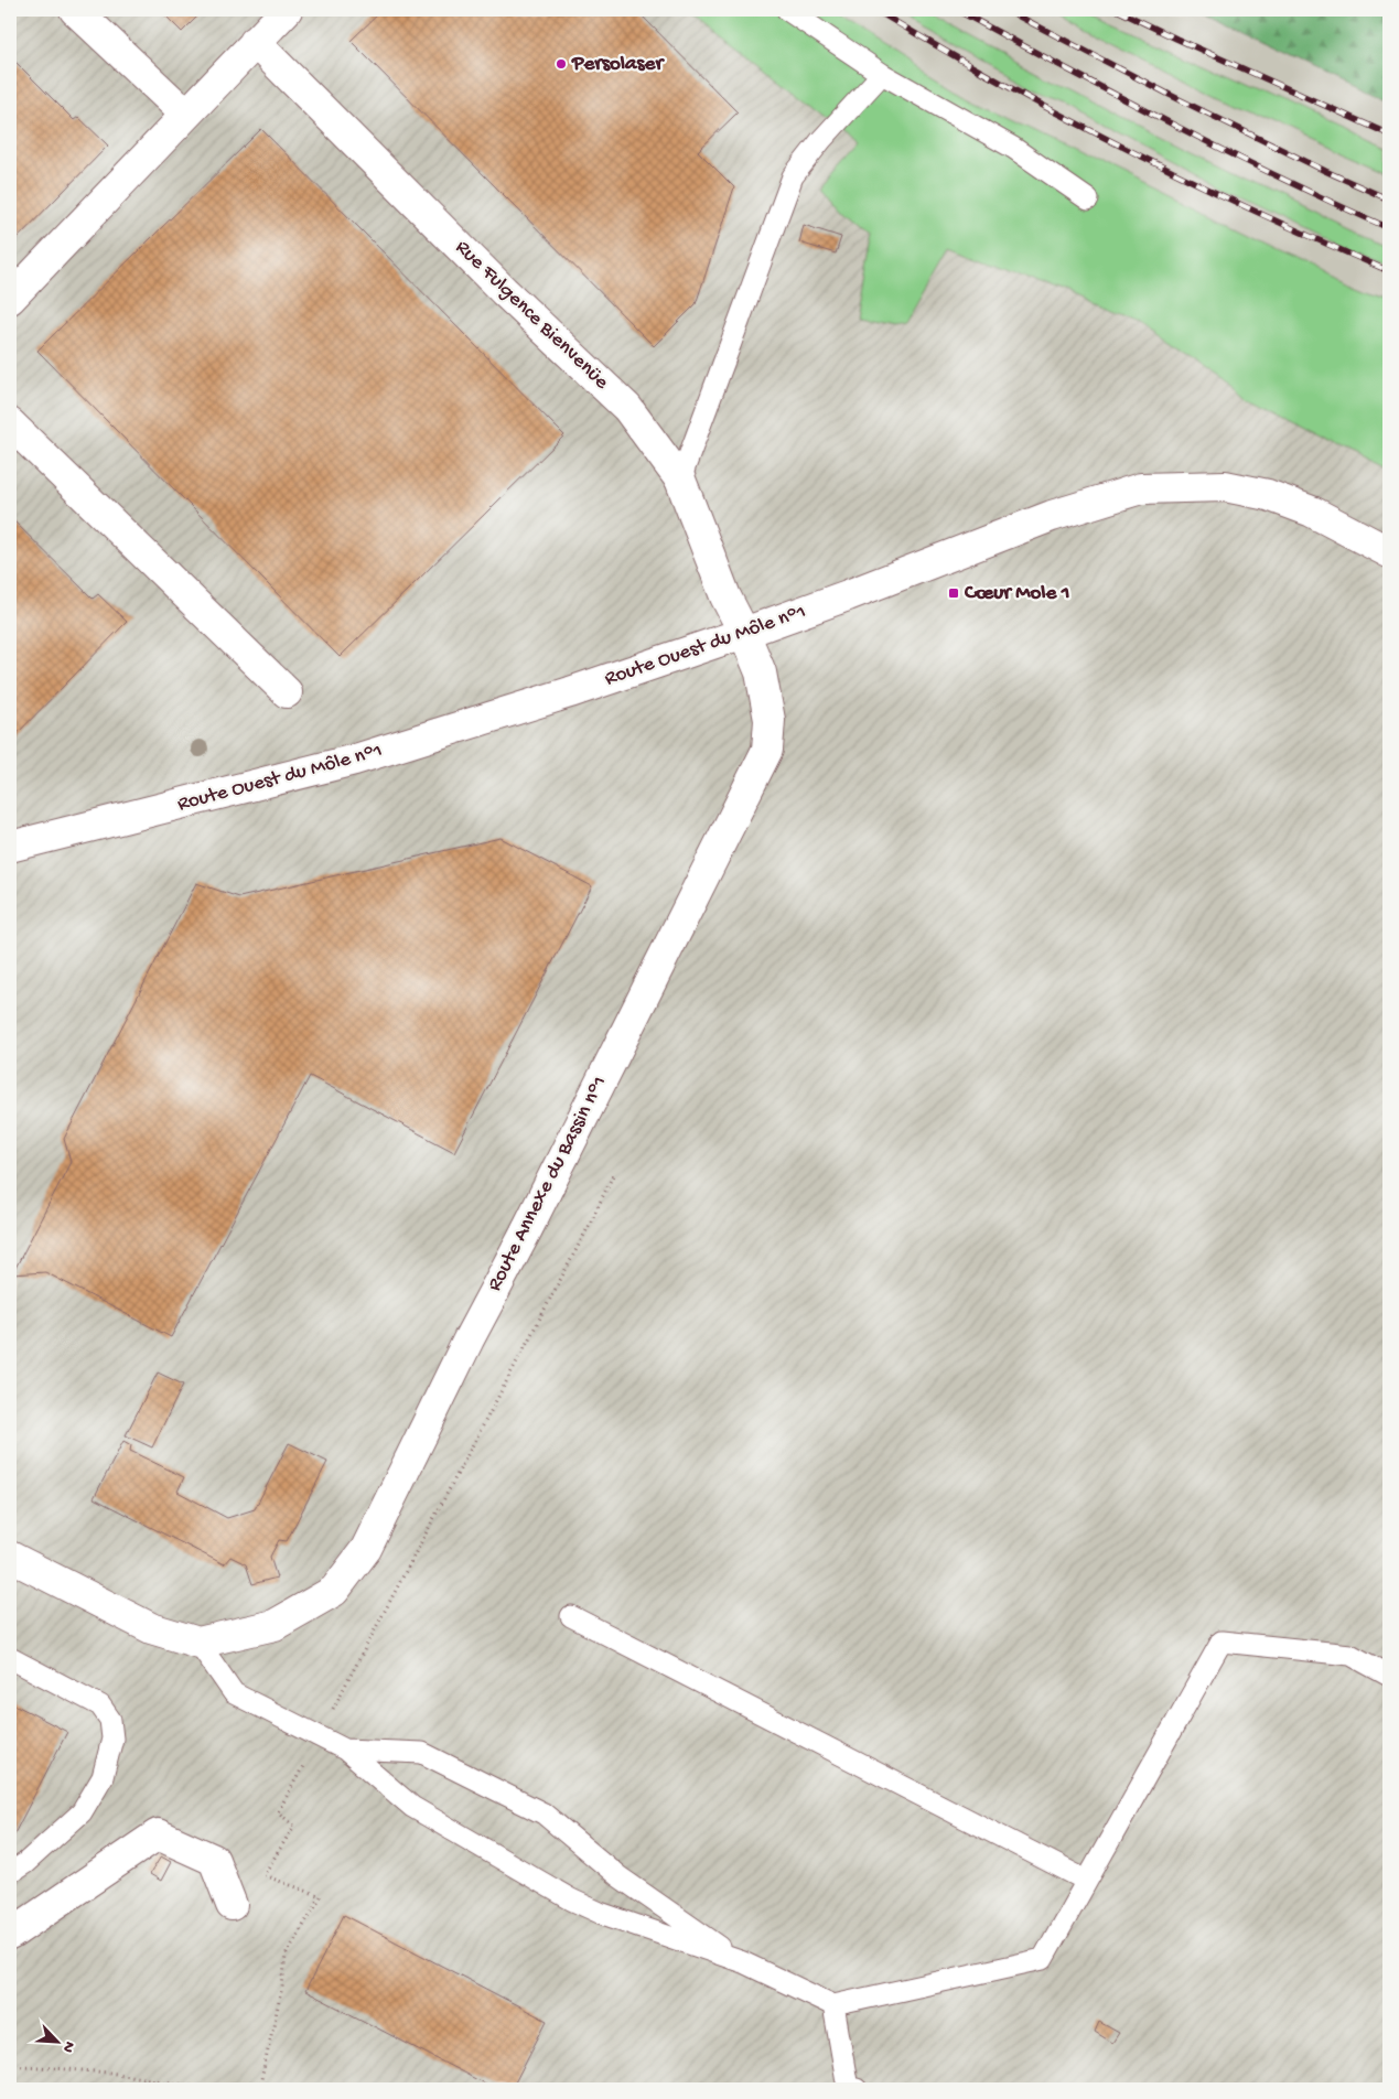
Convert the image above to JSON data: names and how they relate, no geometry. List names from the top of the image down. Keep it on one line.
{"streets":{"street":["Rue Fulgence Bienvenüe","Route Ouest du Môle n°1","Route Annexe du Bassin n°1"]},"crossings":[["Rue Fulgence Bienvenüe","Route Ouest du Môle n°1"],["Rue Fulgence Bienvenüe","Route Annexe du Bassin n°1"],["Route Ouest du Môle n°1","Route Annexe du Bassin n°1"]],"places":{"other":["Persolaser"],"transit":["Cœur Mole 1"]},"north":"bottom right"}
